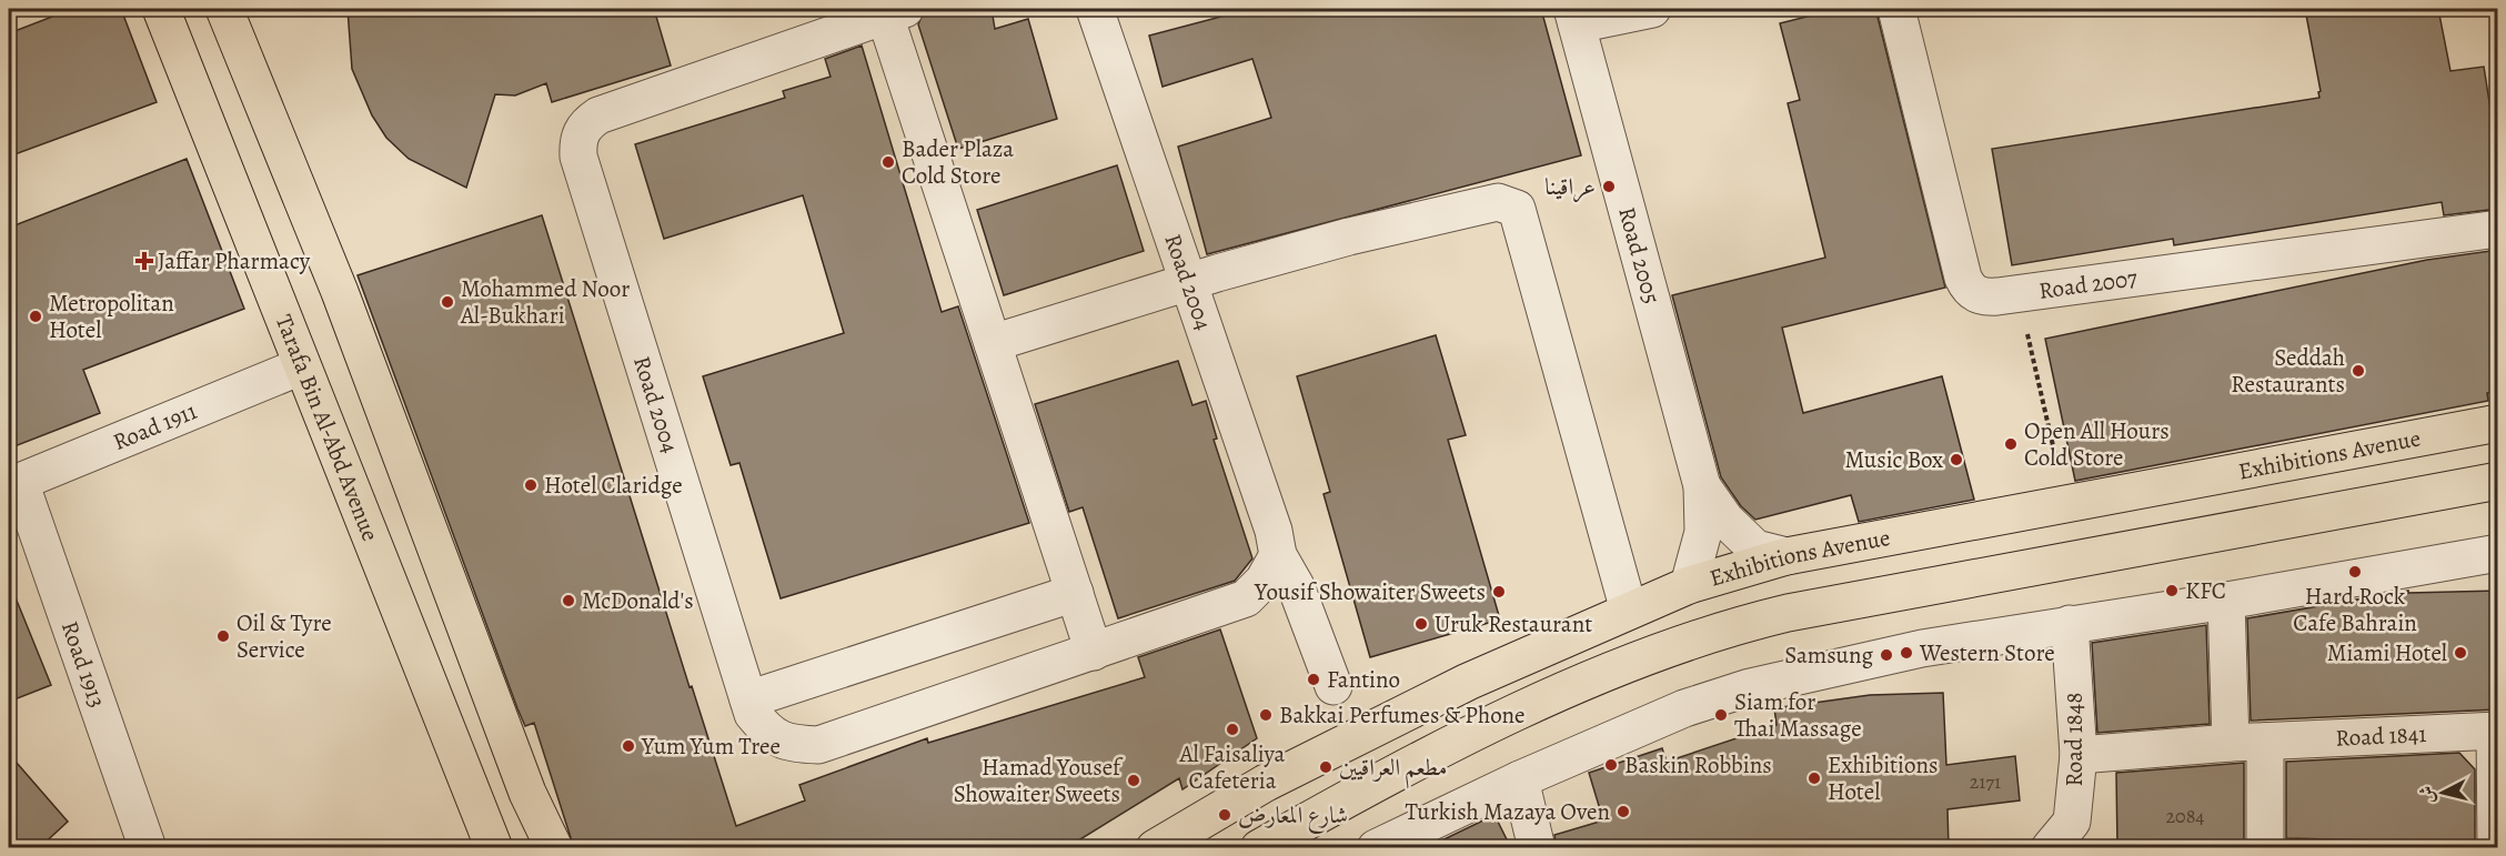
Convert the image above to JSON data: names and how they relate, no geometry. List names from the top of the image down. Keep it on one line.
{"streets":{"main road":["Tarafa Bin Al-Abd Avenue","Exhibitions Avenue"],"street":["Road 2005","Road 2004","Road 2007","Road 1911","Road 1913","Road 1841","Road 1848"]},"crossings":[["Road 2005","Exhibitions Avenue"],["Road 1911","Tarafa Bin Al-Abd Avenue"],["Road 1911","Road 1913"],["Road 1841","Road 1848"]],"places":{"other":["Bader Plaza Cold Store","عراقينا","Mohammed Noor Al-Bukhari","Metropolitan Hotel","Seddah Restaurants","Open All Hours Cold Store","Music Box","Hotel Claridge","Hard Rock Cafe Bahrain","KFC","Yousif Showaiter Sweets","McDonald's","Uruk Restaurant","Oil & Tyre Service","Western Store","Miami Hotel","Samsung","Fantino","Bakkai Perfumes & Phone","Siam for Thai Massage","Al Faisaliya Cafeteria","Yum Yum Tree","Baskin Robbins","مطعم العراقيين","Exhibitions Hotel","Hamad Yousef Showaiter Sweets","Turkish Mazaya Oven","شارع المعارض"],"health":["Jaffar Pharmacy"]},"house_numbers":["2171","2084"],"north":"left"}
